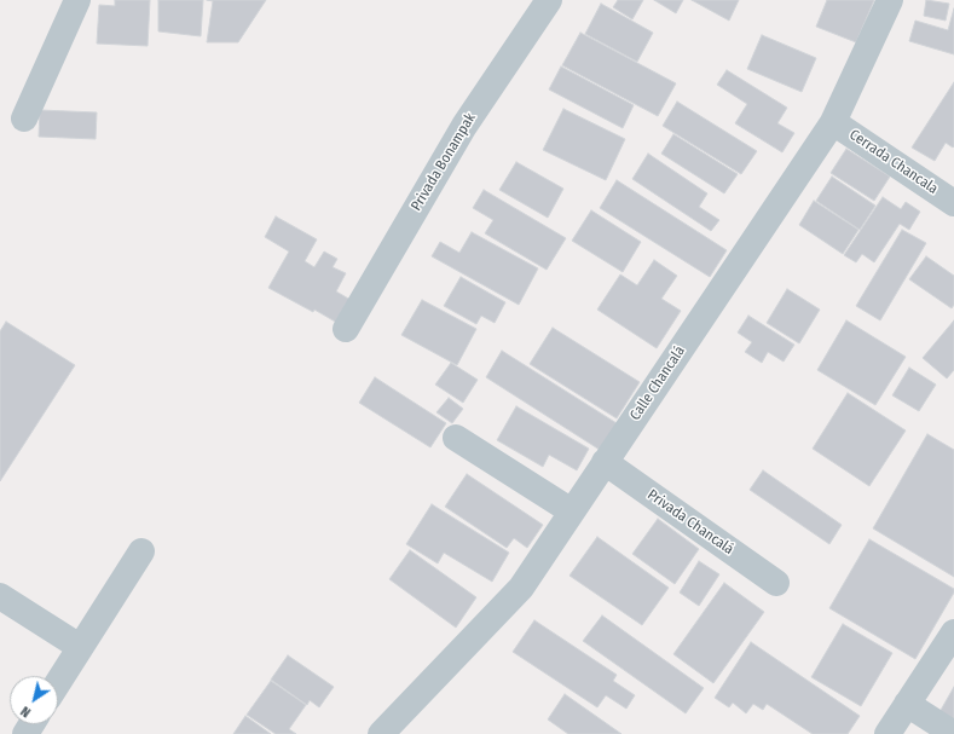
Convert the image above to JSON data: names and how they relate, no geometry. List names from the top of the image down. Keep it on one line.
{"streets":{"street":["Privada Bonampak","Cerrada Chancala","Calle Chancalá","Privada Chancalá"]},"crossings":[["Cerrada Chancala","Calle Chancalá"],["Calle Chancalá","Privada Chancalá"]],"north":"bottom left"}
